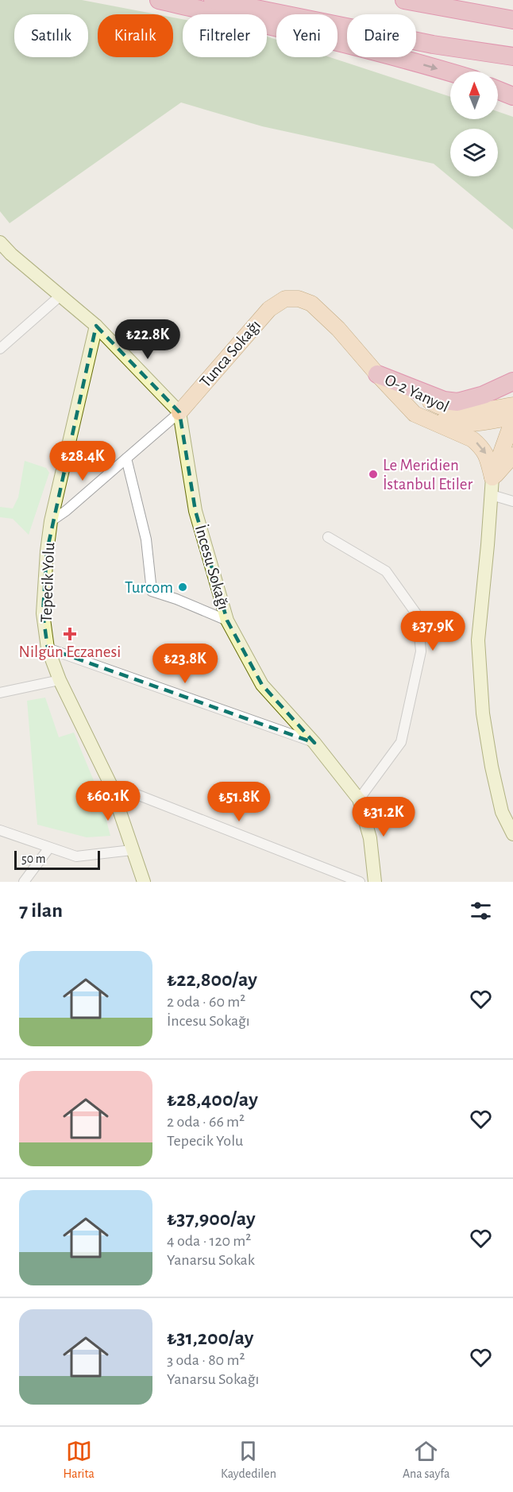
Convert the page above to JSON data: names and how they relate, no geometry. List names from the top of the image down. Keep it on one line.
{"streets":{"main road":["Tunca Sokağı","O-2 Yanyol","İncesu Sokağı","Tepecik Yolu"]},"crossings":[["Tunca Sokağı","O-2 Yanyol"],["Tunca Sokağı","İncesu Sokağı"]],"places":{"other":["Le Meridien İstanbul Etiler","Turcom"],"health":["Nilgün Eczanesi"]},"scale_bar":"50 m","north":"top","page":{"chip":["Satılık","Kiralık","Filtreler","Yeni","Daire"],"price":["₺22.8K","₺28.4K","₺37.9K","₺23.8K","₺60.1K","₺51.8K","₺31.2K"],"scale":"50 m","heading":"7 ilan","list":[{"name":"₺22,800/ay","note":"2 oda · 60 m² · İncesu Sokağı"},{"name":"₺28,400/ay","note":"2 oda · 66 m² · Tepecik Yolu"},{"name":"₺37,900/ay","note":"4 oda · 120 m² · Yanarsu Sokak"},{"name":"₺31,200/ay","note":"3 oda · 80 m² · Yanarsu Sokağı"}],"tabs":["Harita","Kaydedilen","Ana sayfa"]}}
